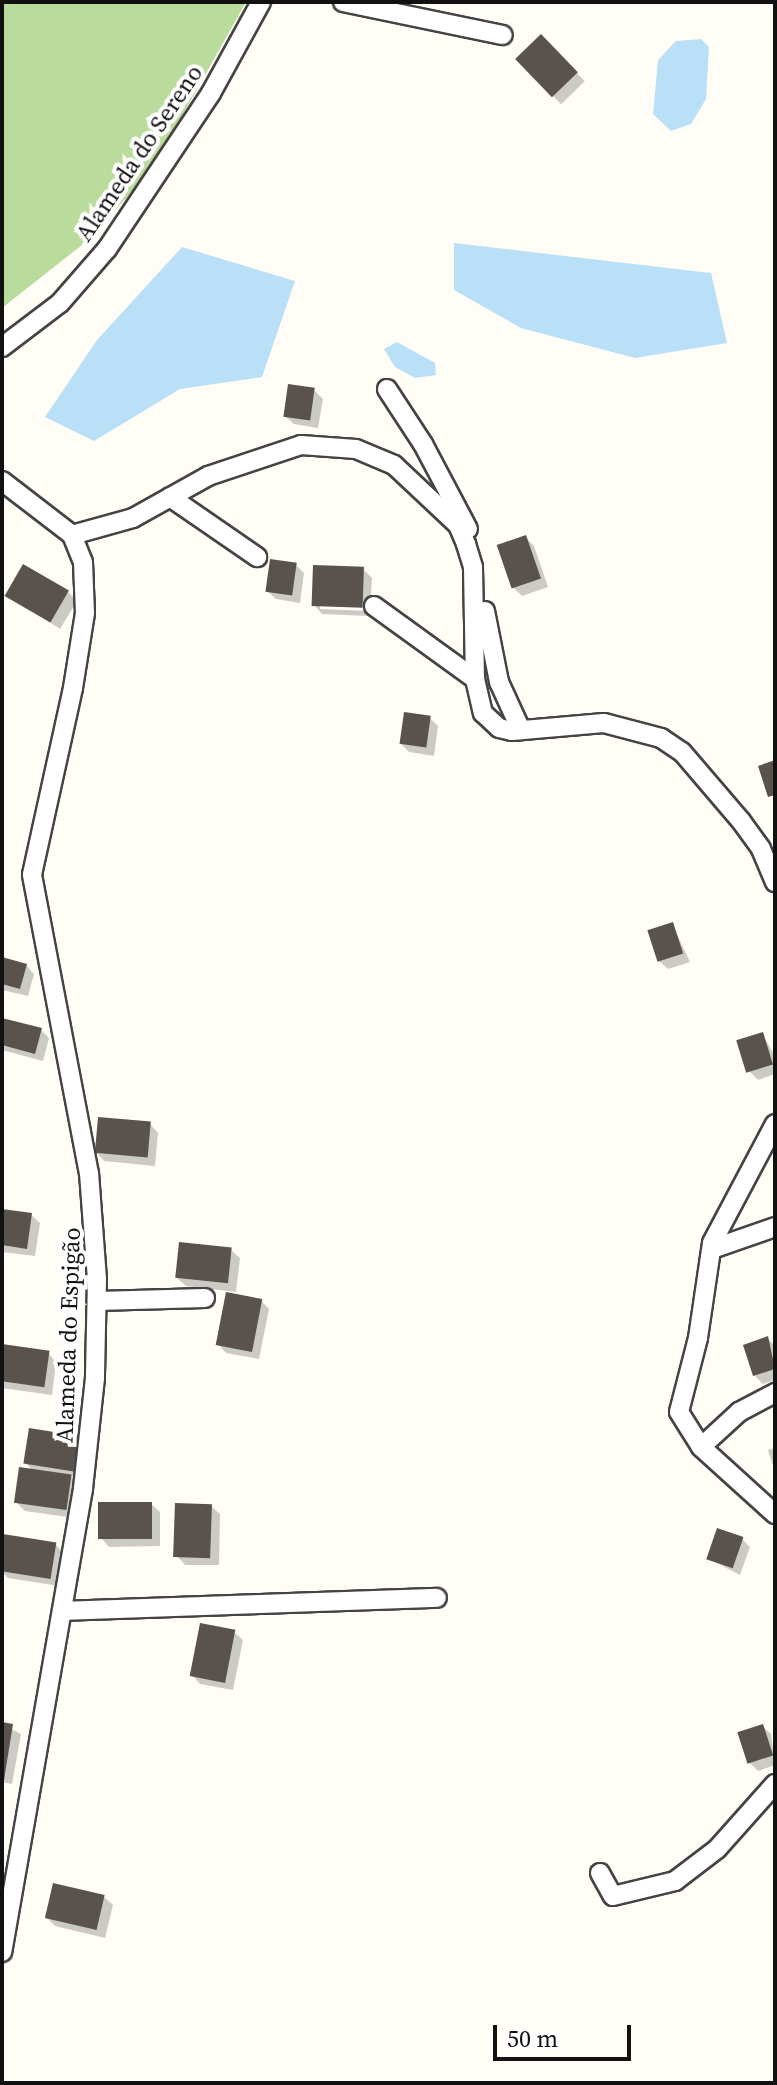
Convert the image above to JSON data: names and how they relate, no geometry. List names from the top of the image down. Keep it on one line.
{"streets":{"street":["Alameda do Sereno","Alameda do Espigão"]},"scale_bar":"50 m"}
